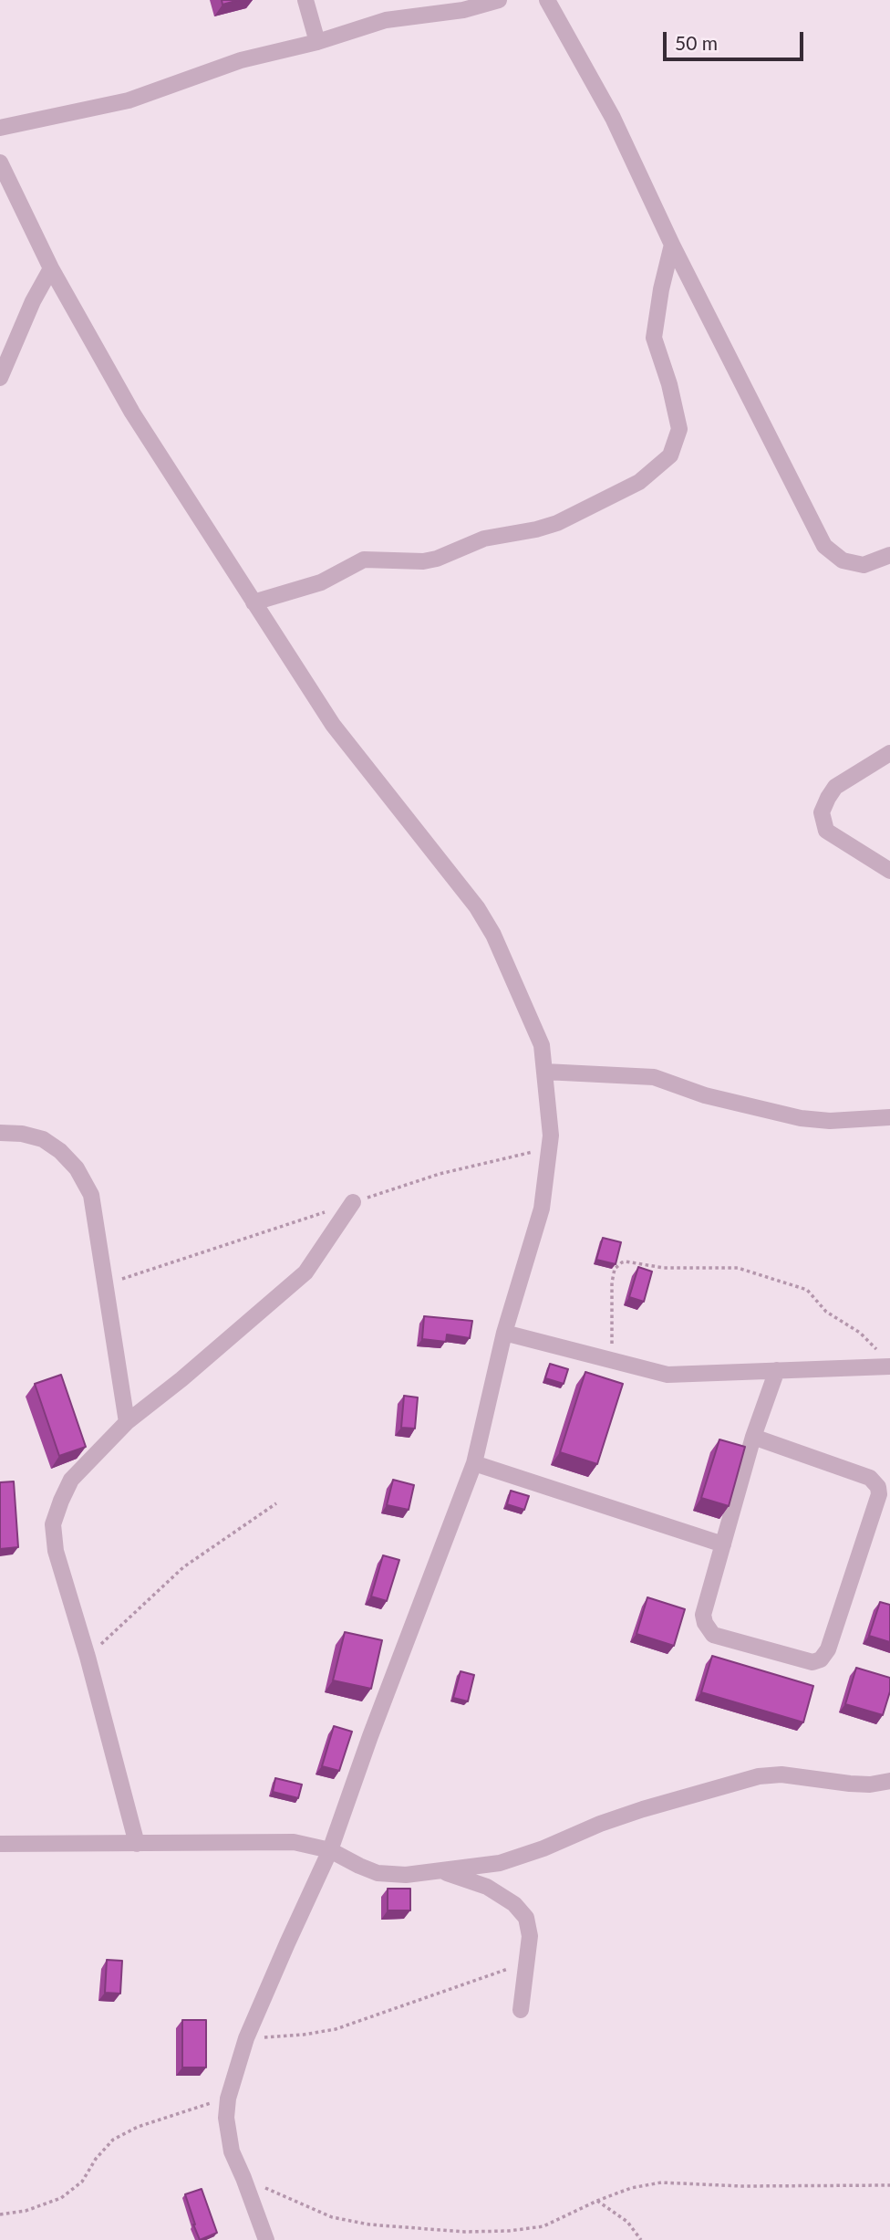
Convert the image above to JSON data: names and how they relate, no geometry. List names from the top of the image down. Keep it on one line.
{"scale_bar":"50 m"}
